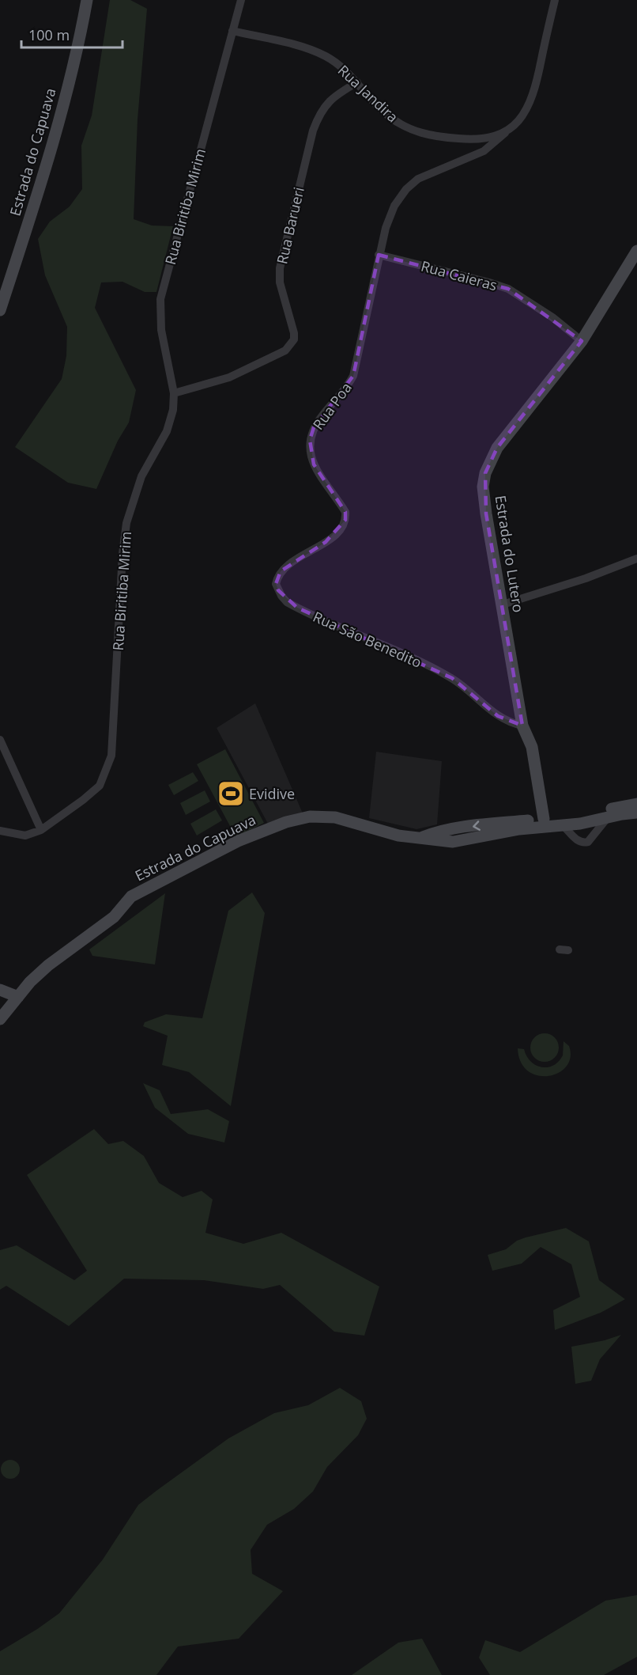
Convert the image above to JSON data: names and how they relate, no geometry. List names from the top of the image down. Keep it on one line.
{"streets":{"street":["Rua Jandira","Estrada do Capuava","Rua Biritiba Mirim","Rua Barueri","Rua Caieras","Rua Poa","Estrada do Lutero","Rua São Benedito"]},"crossings":[["Rua Jandira","Rua Biritiba Mirim"],["Rua Jandira","Rua Barueri"],["Rua Jandira","Rua Caieras"],["Rua Jandira","Rua Poa"],["Estrada do Capuava","Estrada do Lutero"],["Rua Biritiba Mirim","Rua Barueri"],["Rua Caieras","Rua Poa"],["Rua Caieras","Estrada do Lutero"],["Rua Poa","Rua São Benedito"],["Estrada do Lutero","Rua São Benedito"]],"places":{"sports":["Evidive"]},"scale_bar":"100 m"}
